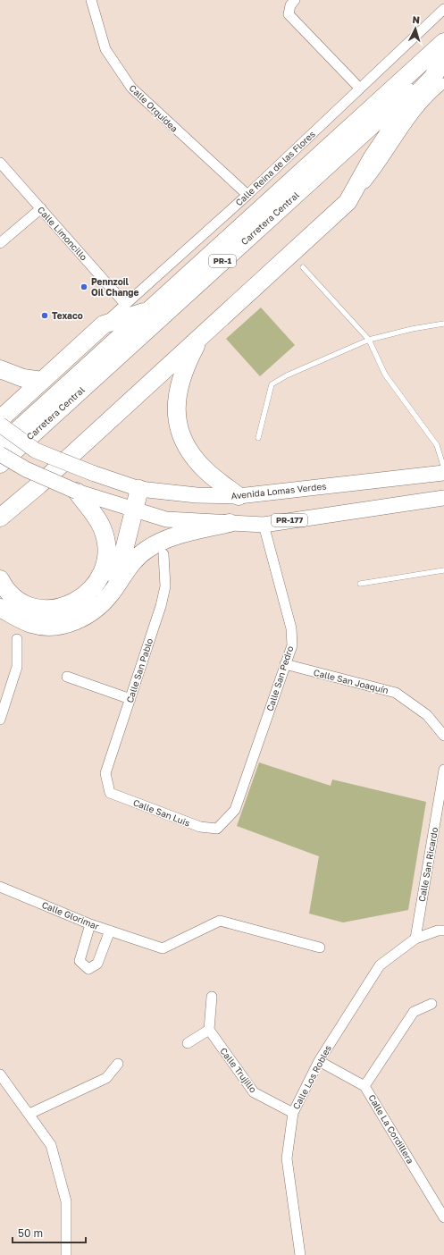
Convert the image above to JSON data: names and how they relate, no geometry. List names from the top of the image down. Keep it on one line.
{"streets":{"highway":["Carretera Central","PR-1"],"main road":["Avenida Lomas Verdes","PR-177"],"street":["Calle Orquídea","Calle Reina de las Flores","Calle Limoncillo","Calle San Pablo","Calle San Pedro","Calle San Joaquín","Calle San Luis","Calle San Ricardo","Calle Glorimar","Calle Trujillo","Calle Los Robles","Calle La Cordillera"]},"crossings":[["Calle Orquídea","Calle Reina de las Flores"],["Calle Reina de las Flores","Calle Limoncillo"],["PR-177","Calle San Pedro"],["Calle San Pablo","Calle San Luis"],["Calle San Pedro","Calle San Joaquín"],["Calle San Pedro","Calle San Luis"],["Calle San Ricardo","Calle Los Robles"],["Calle Trujillo","Calle Los Robles"],["Calle Los Robles","Calle La Cordillera"]],"places":["Pennzoil Oil Change","Texaco"],"scale_bar":"50 m","north":"top"}
